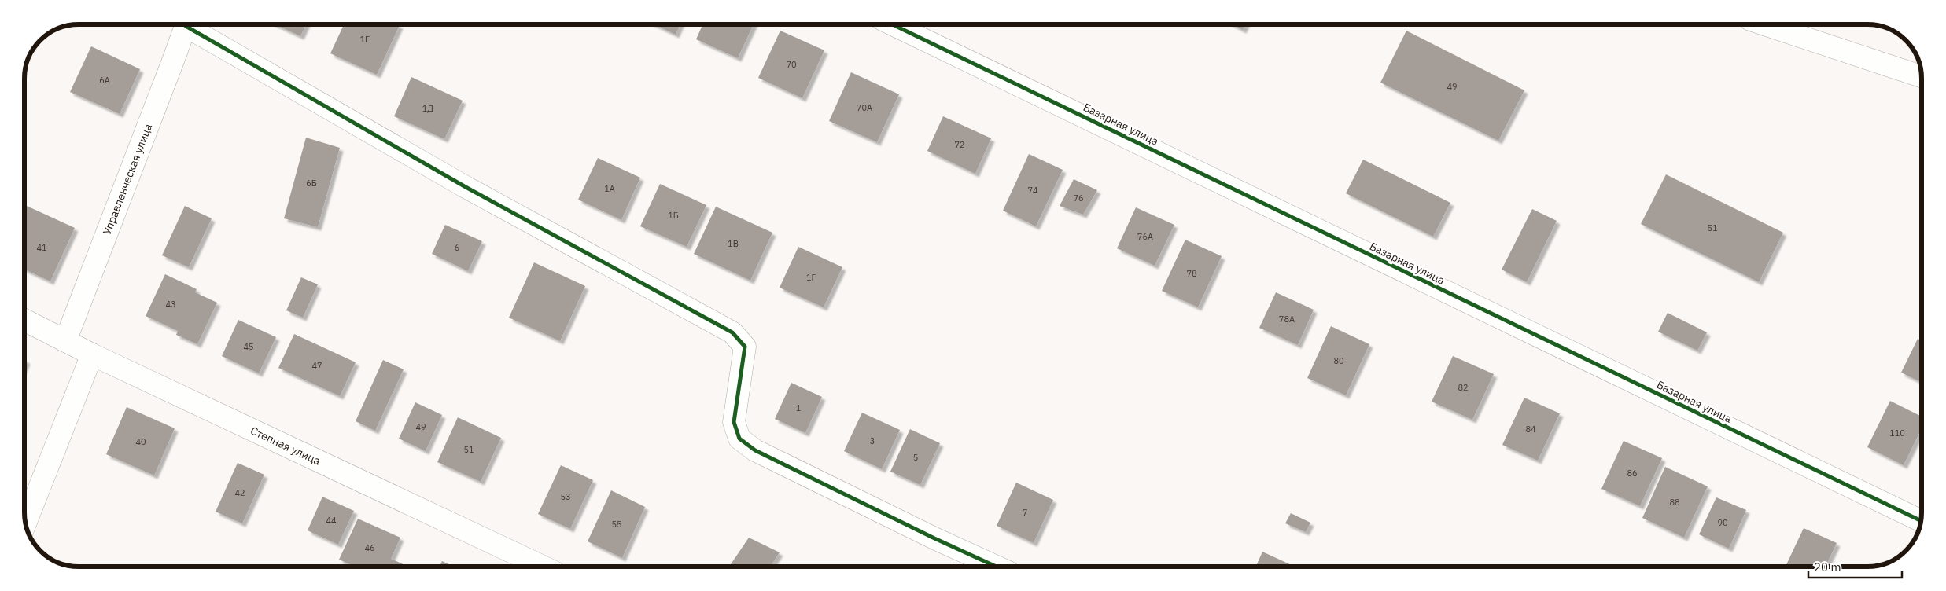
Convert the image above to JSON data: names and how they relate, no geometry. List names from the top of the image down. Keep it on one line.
{"streets":{"street":["Базарная улица","Управленческая улица","Степная улица"]},"crossings":[["Управленческая улица","Степная улица"]],"house_numbers":["1Е","70","6А","49","70А","1Д","72","6Б","1А","74","76","1Б","51","76А","1В","41","6","78","1Г","43","78А","45","80","47","82","1","49","84","110","3","40","51","5","86","42","53","88","7","44","90","55","46"],"scale_bar":"20 m"}
